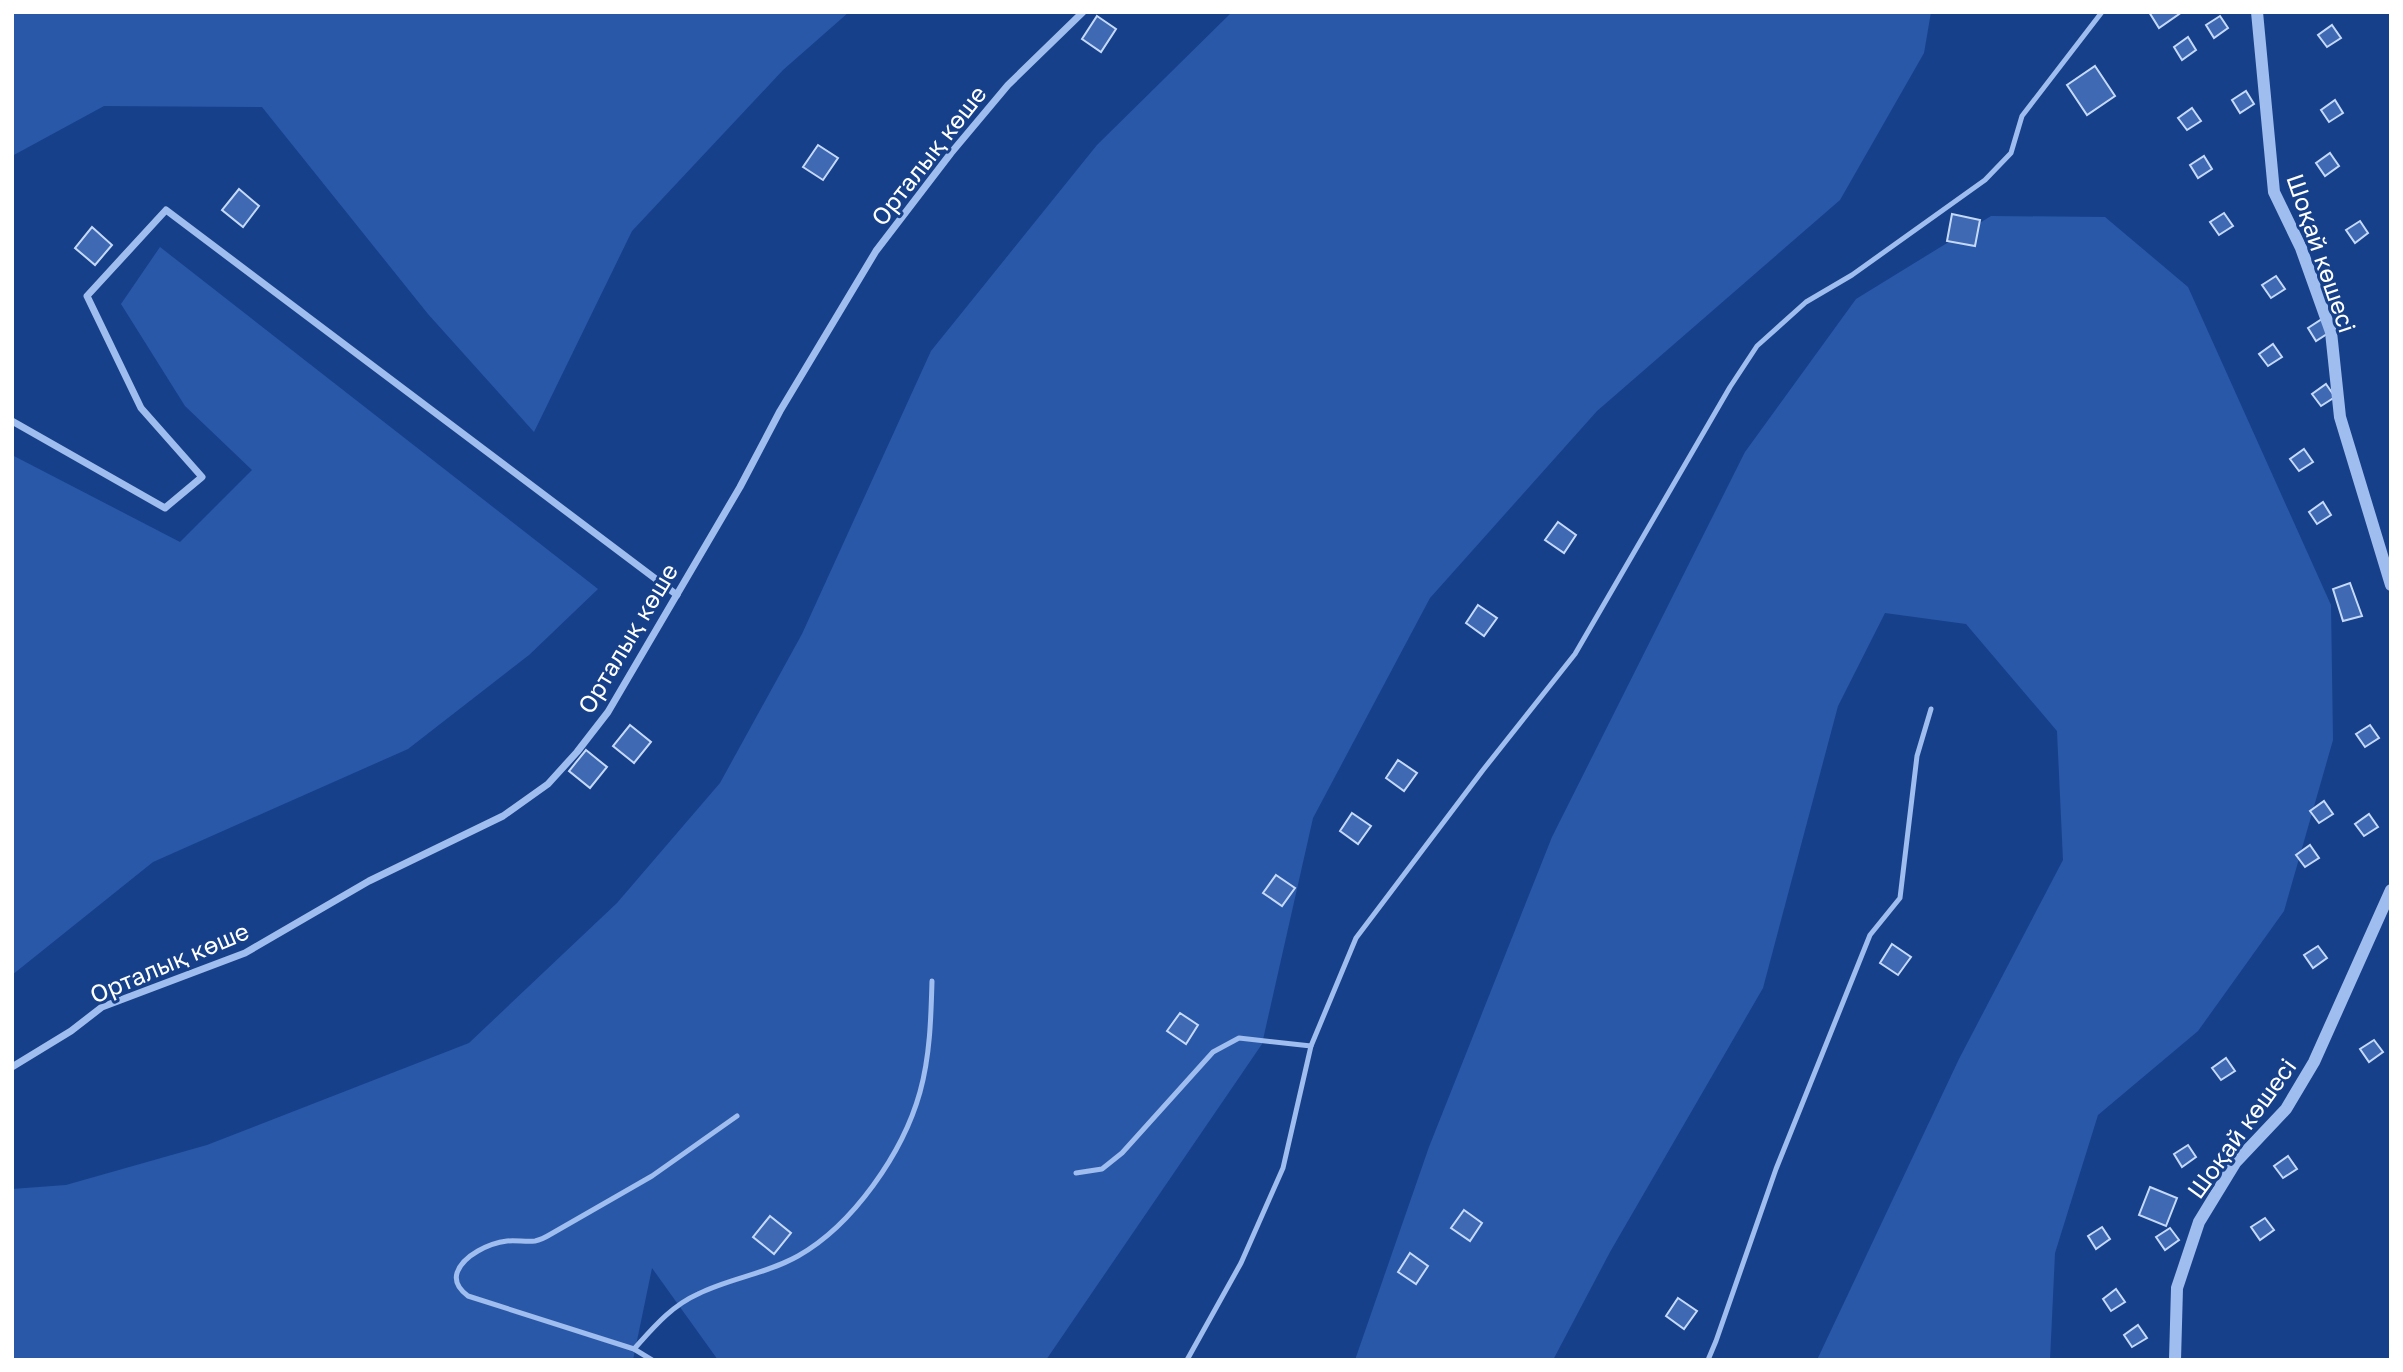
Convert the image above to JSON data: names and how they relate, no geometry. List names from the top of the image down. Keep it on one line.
{"streets":{"street":["Орталық көше","Шоқай көшесі"]}}
